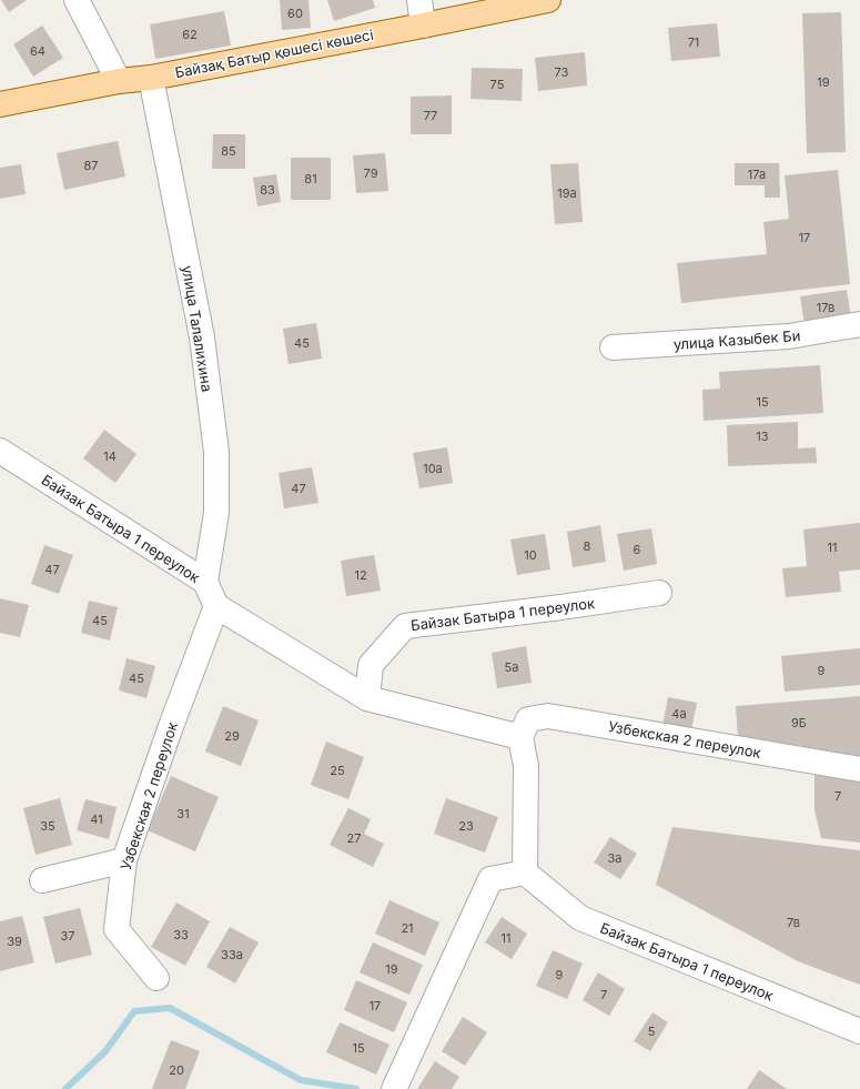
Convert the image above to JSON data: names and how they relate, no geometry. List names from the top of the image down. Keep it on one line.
{"streets":{"main road":["Байзақ Батыр қөшесі көшесі"],"street":["улица Талалихина","улица Казыбек Би","Байзак Батыра 1 переулок","Узбекская 2 переулок"]},"crossings":[["Байзақ Батыр қөшесі көшесі","улица Талалихина"],["улица Талалихина","Байзак Батыра 1 переулок"],["Байзак Батыра 1 переулок","Узбекская 2 переулок"]],"house_numbers":["60","62","71","64","73","19","75","77","85","87","79","17а","81","83","19а","17","17в","45","15","13","14","10а","47","8","11","6","10","47","12","45","5а","9","45","4а","9Б","29","25","7","31","41","35","23","27","3а","7в","21","33","37","11","39","33а","19","9","7","17","5","15","20"]}
